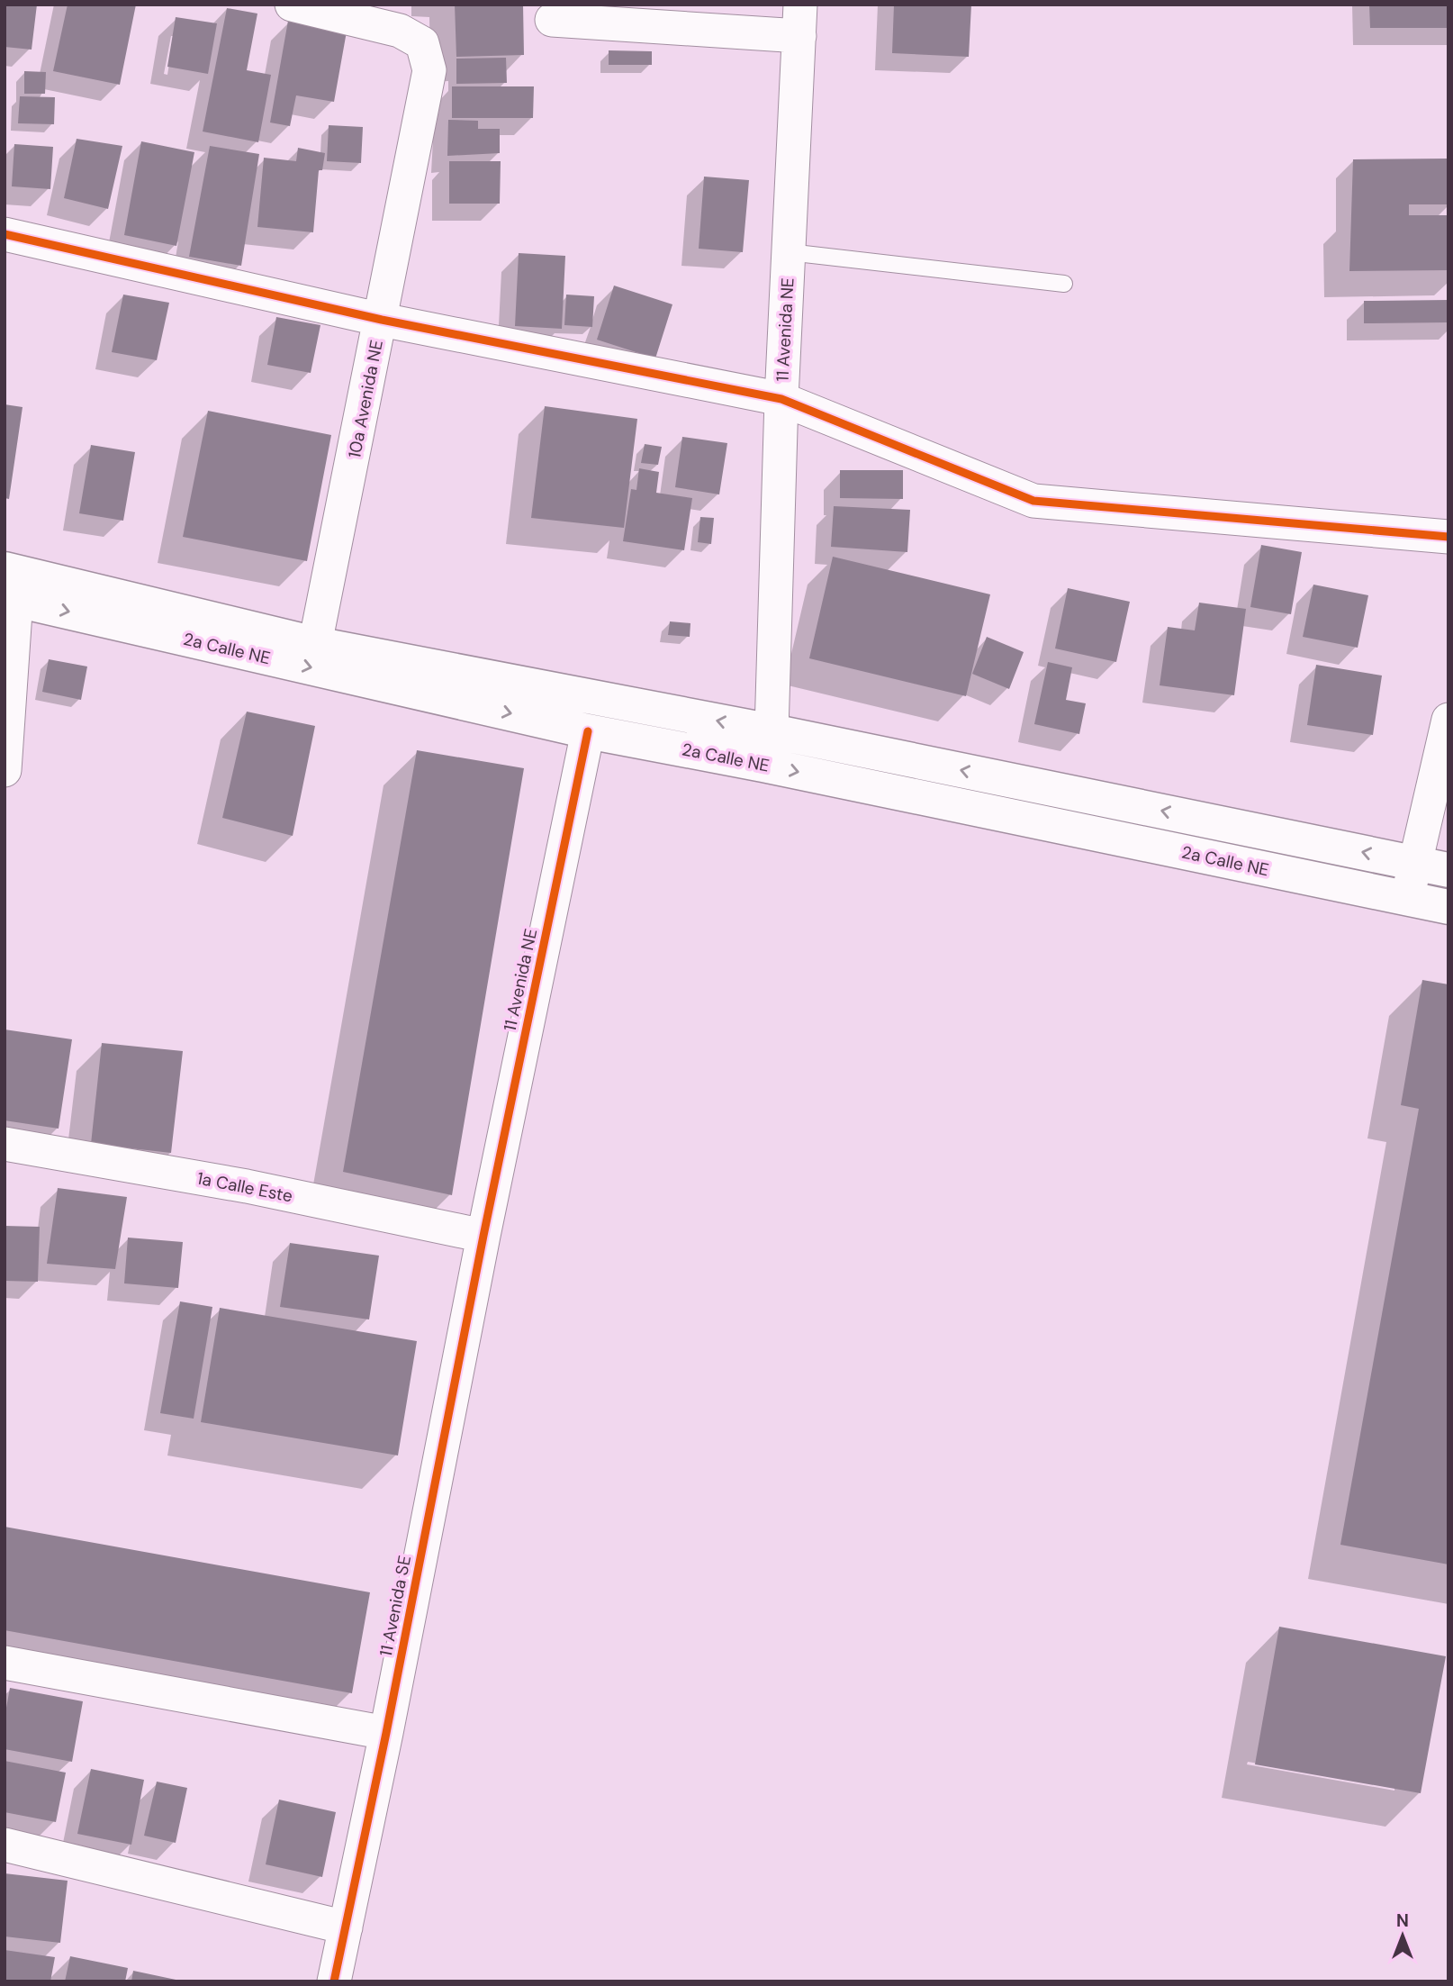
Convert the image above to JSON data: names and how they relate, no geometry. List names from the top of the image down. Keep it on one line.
{"streets":{"main road":["2a Calle NE"],"street":["11 Avenida NE","10a Avenida NE","1a Calle Este","11 Avenida SE"]},"crossings":[["11 Avenida NE","2a Calle NE"],["11 Avenida NE","1a Calle Este"],["11 Avenida NE","11 Avenida SE"],["10a Avenida NE","2a Calle NE"],["1a Calle Este","11 Avenida SE"]],"north":"top"}
